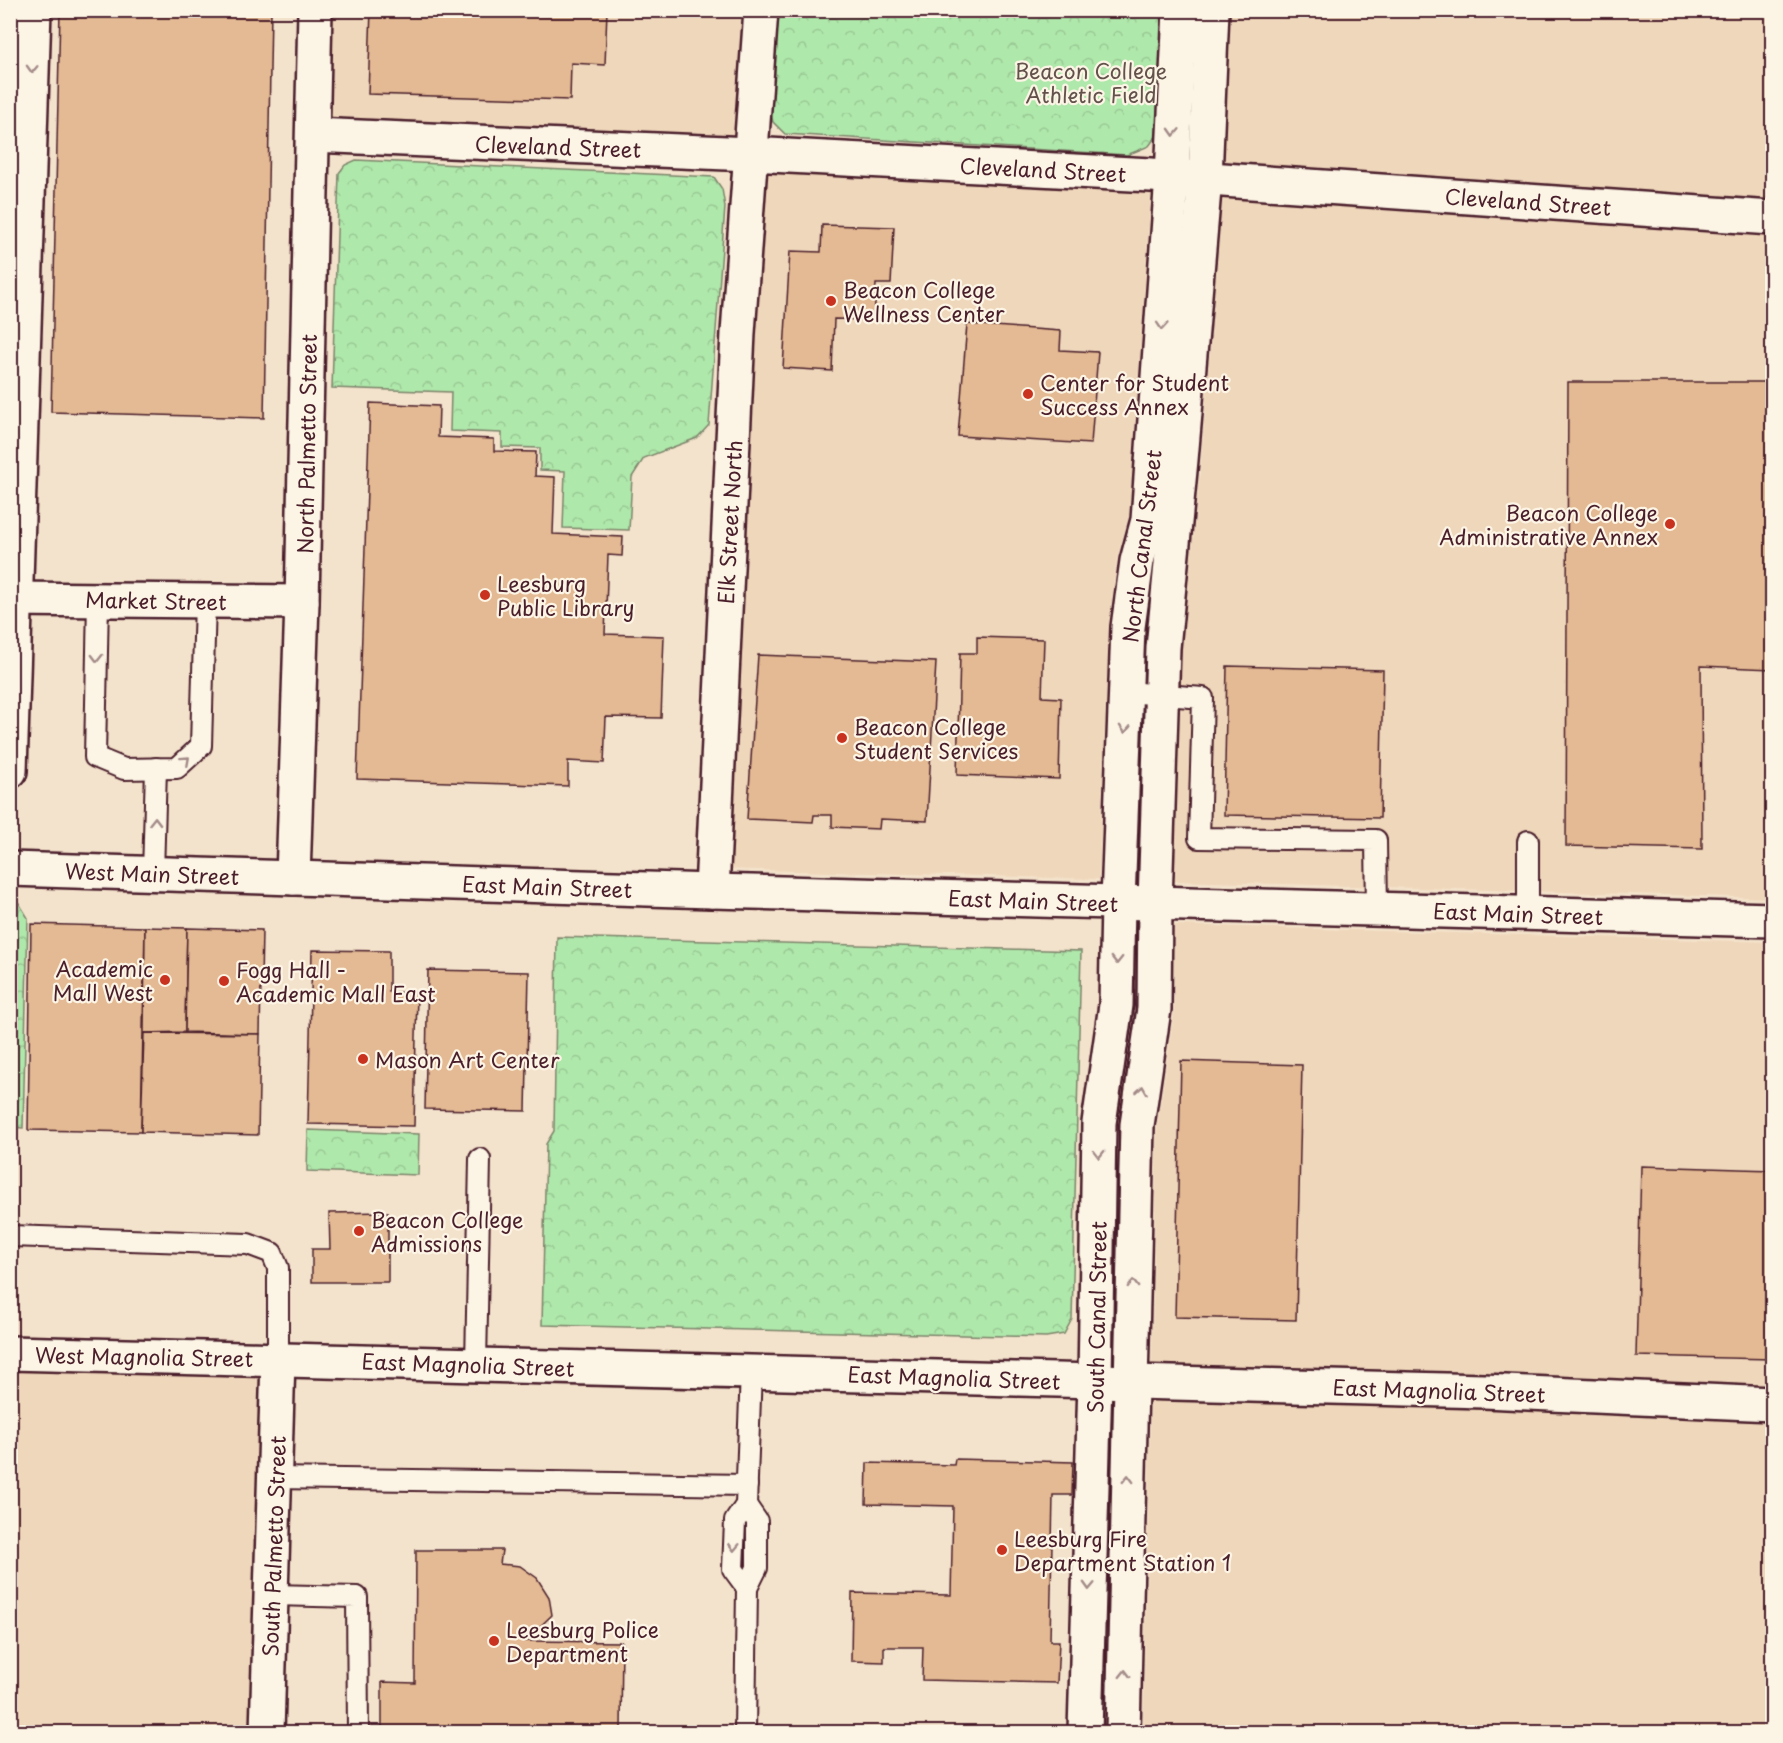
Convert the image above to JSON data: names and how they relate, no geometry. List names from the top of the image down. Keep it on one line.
{"streets":{"street":["Cleveland Street","North Palmetto Street","Elk Street North","North Canal Street","Market Street","West Main Street","East Main Street","South Canal Street","West Magnolia Street","East Magnolia Street","South Palmetto Street"]},"crossings":[["Cleveland Street","North Palmetto Street"],["Cleveland Street","Elk Street North"],["Cleveland Street","North Canal Street"],["North Palmetto Street","Market Street"],["North Palmetto Street","West Main Street"],["North Palmetto Street","East Main Street"],["Elk Street North","East Main Street"],["North Canal Street","East Main Street"],["North Canal Street","South Canal Street"],["West Main Street","East Main Street"],["East Main Street","South Canal Street"],["South Canal Street","East Magnolia Street"],["West Magnolia Street","East Magnolia Street"],["West Magnolia Street","South Palmetto Street"],["East Magnolia Street","South Palmetto Street"]],"parks":["Beacon College Athletic Field"],"places":["Beacon College Wellness Center","Center for Student Success Annex","Beacon College Administrative Annex","Leesburg Public Library","Beacon College Student Services","Academic Mall West","Fogg Hall - Academic Mall East","Mason Art Center","Beacon College Admissions","Leesburg Fire Department Station 1","Leesburg Police Department"]}
